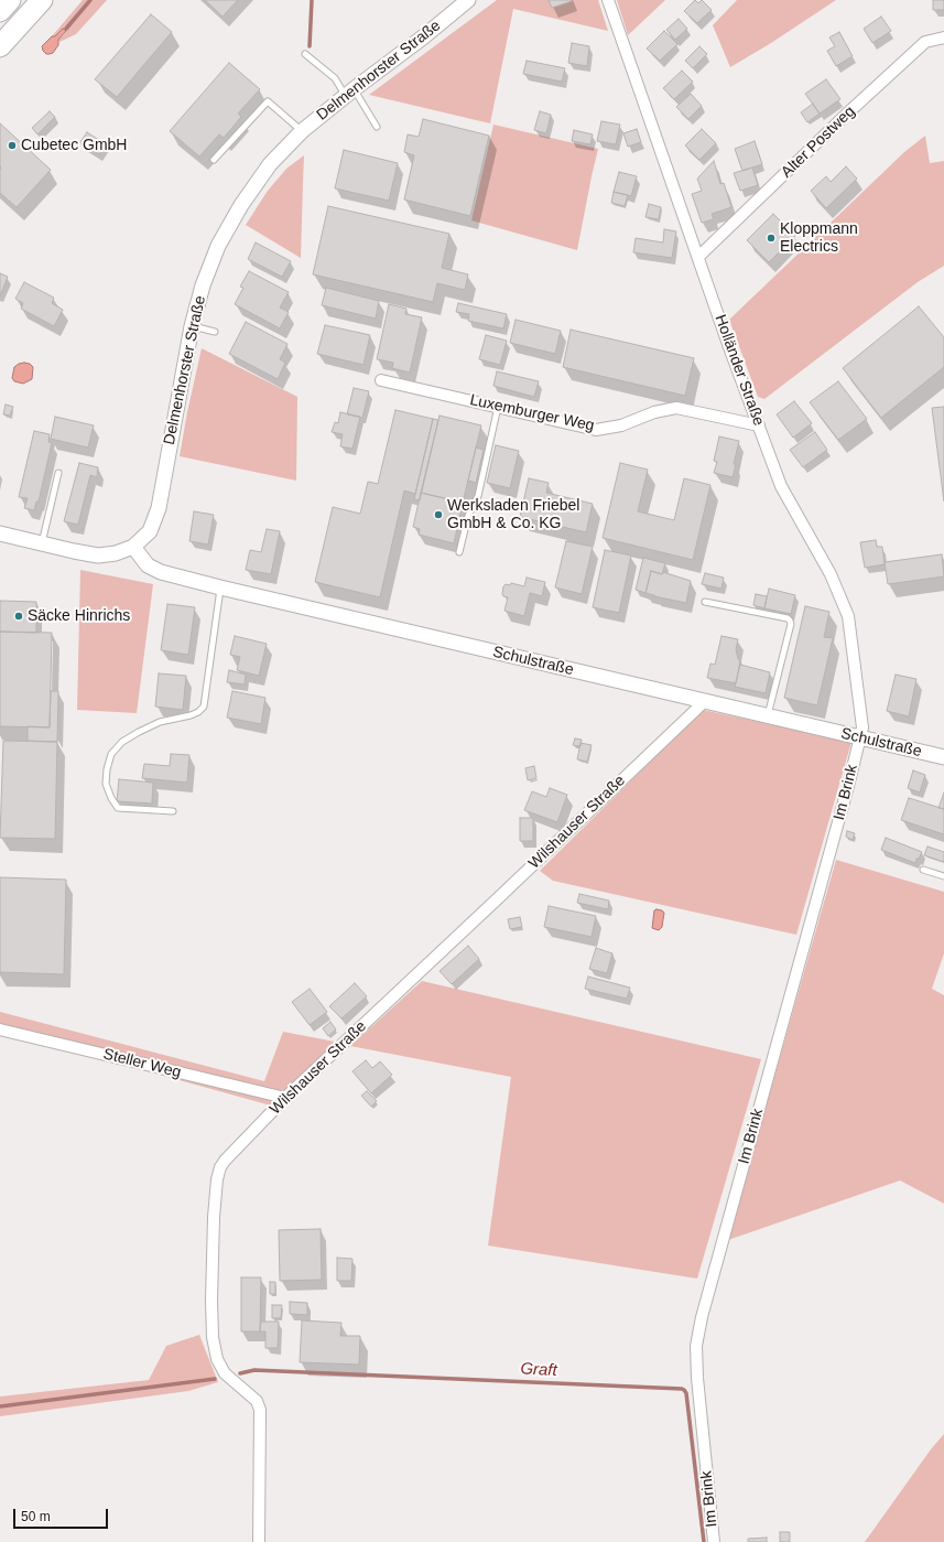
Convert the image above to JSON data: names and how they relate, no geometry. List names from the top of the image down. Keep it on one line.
{"streets":{"street":["Delmenhorster Straße","Alter Postweg","Holländer Straße","Luxemburger Weg","Schulstraße","Im Brink","Wilshauser Straße","Steller Weg"]},"crossings":[["Delmenhorster Straße","Schulstraße"],["Alter Postweg","Holländer Straße"],["Holländer Straße","Luxemburger Weg"],["Holländer Straße","Schulstraße"],["Holländer Straße","Im Brink"],["Schulstraße","Im Brink"],["Schulstraße","Wilshauser Straße"],["Wilshauser Straße","Steller Weg"]],"water":["Graft"],"places":["Cubetec GmbH","Kloppmann Electrics","Werksladen Friebel GmbH & Co. KG","Säcke Hinrichs"],"scale_bar":"50 m"}
